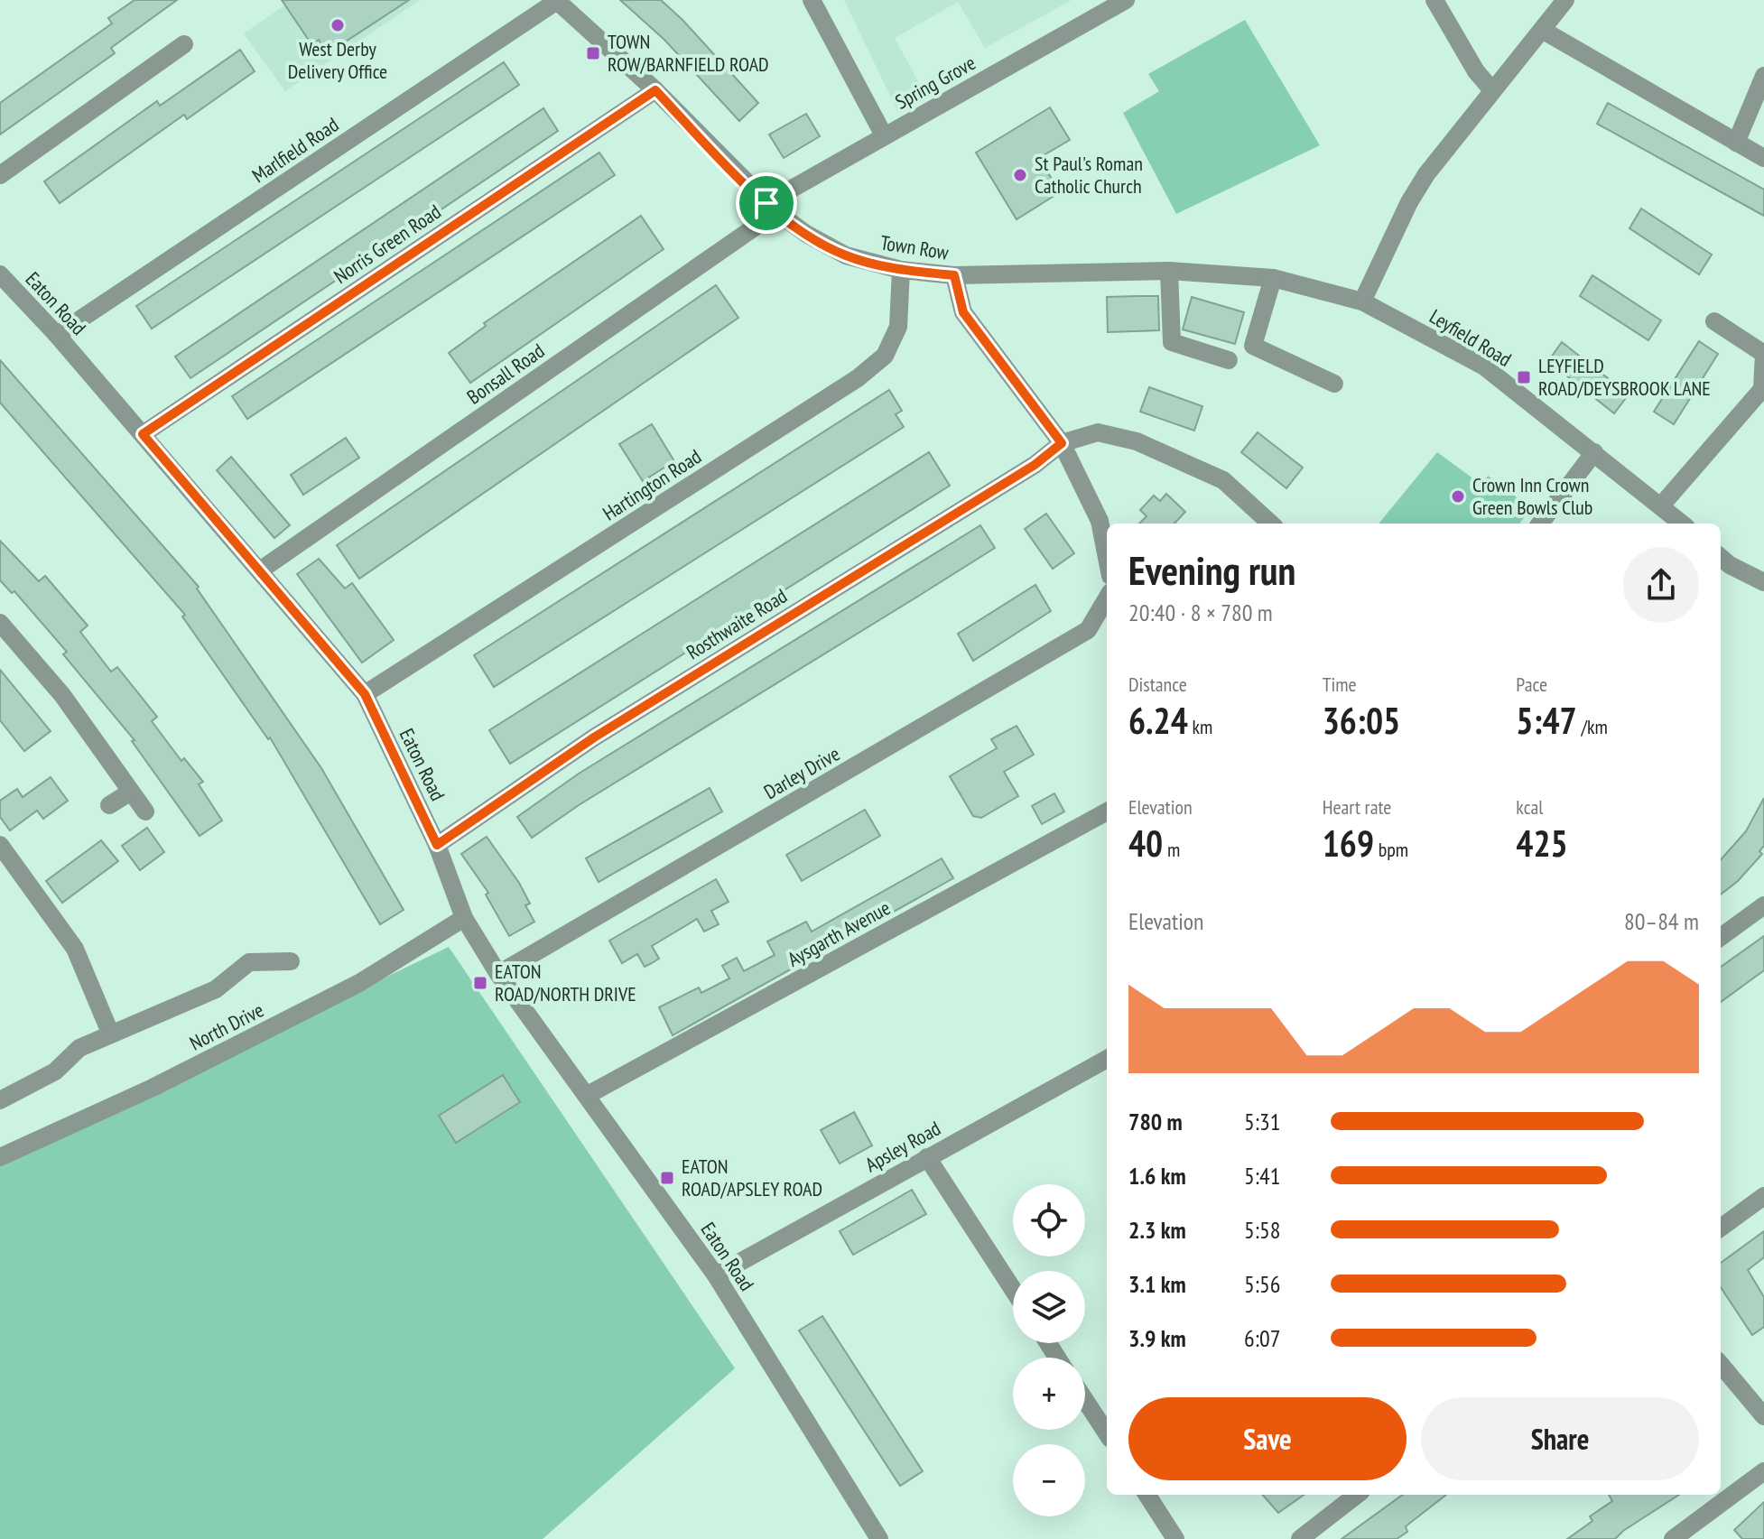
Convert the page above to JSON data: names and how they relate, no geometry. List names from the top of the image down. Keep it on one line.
{"streets":{"street":["Spring Grove","Marlfield Road","Norris Green Road","Town Row","Eaton Road","Leyfield Road","Bonsall Road","Hartington Road","Rosthwaite Road","Darley Drive","Aysgarth Avenue","North Drive","Apsley Road"]},"crossings":[["Spring Grove","Town Row"],["Spring Grove","Bonsall Road"],["Marlfield Road","Town Row"],["Marlfield Road","Eaton Road"],["Norris Green Road","Town Row"],["Norris Green Road","Eaton Road"],["Town Row","Leyfield Road"],["Town Row","Bonsall Road"],["Town Row","Hartington Road"],["Eaton Road","Bonsall Road"],["Eaton Road","Hartington Road"],["Eaton Road","Rosthwaite Road"],["Eaton Road","Darley Drive"],["Eaton Road","Aysgarth Avenue"],["Eaton Road","North Drive"],["Eaton Road","Apsley Road"]],"places":{"other":["West Derby Delivery Office","St Paul's Roman Catholic Church","Crown Inn Crown Green Bowls Club"],"transit":["TOWN ROW/BARNFIELD ROAD","LEYFIELD ROAD/DEYSBROOK LANE","EATON ROAD/NORTH DRIVE","EATON ROAD/APSLEY ROAD"]},"page":{"heading":["Evening run","20:40 · 8 × 780 m"],"stats":[["Distance","6.24 km"],["Time","36:05"],["Pace","5:47 /km"],["Elevation","40 m"],["Heart rate","169 bpm"],["kcal","425"]],"chart":["Elevation","80–84 m"],"list":[{"name":"780 m","note":"5:31"},{"name":"1.6 km","note":"5:41"},{"name":"2.3 km","note":"5:58"},{"name":"3.1 km","note":"5:56"},{"name":"3.9 km","note":"6:07"}],"map_buttons":["+","−"],"buttons":["Save","Share"]}}
